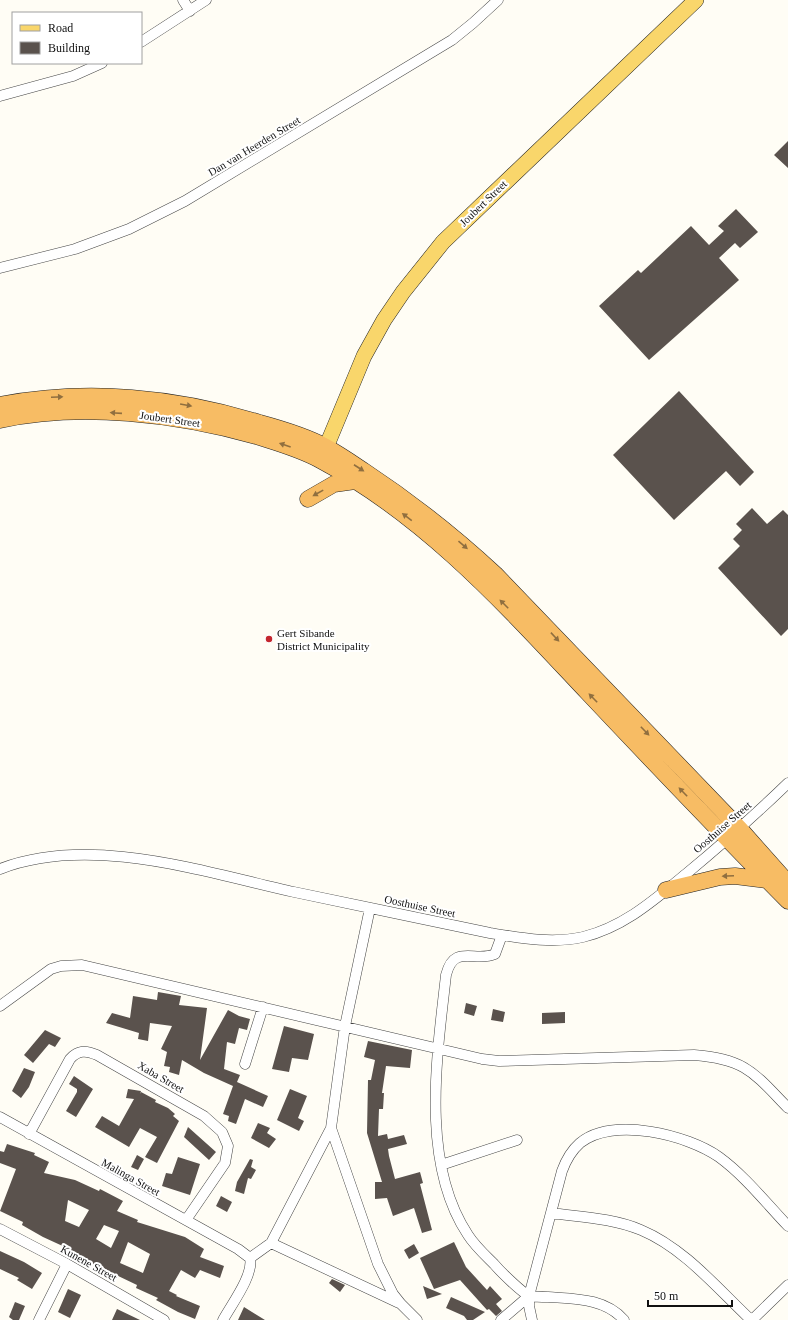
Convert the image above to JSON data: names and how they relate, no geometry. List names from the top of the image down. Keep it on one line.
{"streets":{"highway":["Joubert Street"],"street":["Dan van Heerden Street","Oosthuise Street","Xaba Street","Malinga Street","Kunene Street"]},"crossings":[["Xaba Street","Malinga Street"]],"places":["Gert Sibande District Municipality"],"legend":["Road","Building"],"scale_bar":"50 m"}
